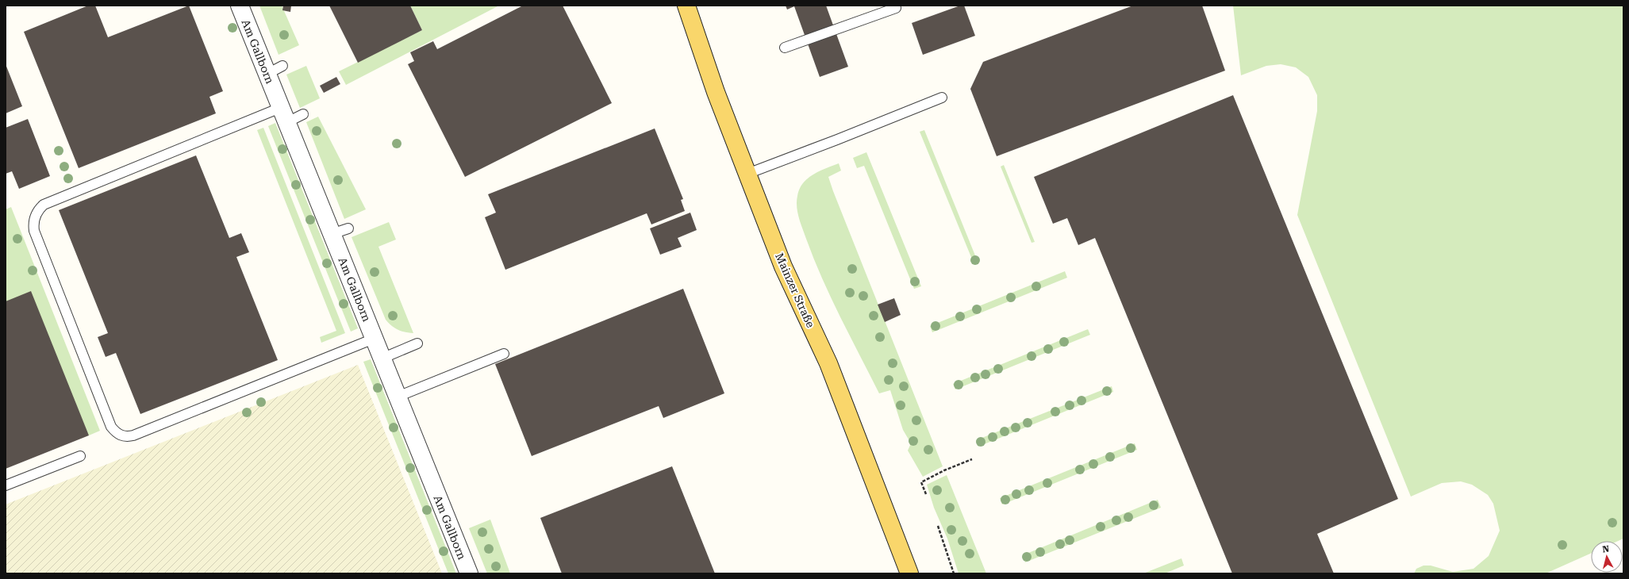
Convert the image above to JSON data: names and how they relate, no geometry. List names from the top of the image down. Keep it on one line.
{"streets":{"main road":["Mainzer Straße"],"street":["Am Gallborn"]},"north":"top"}
